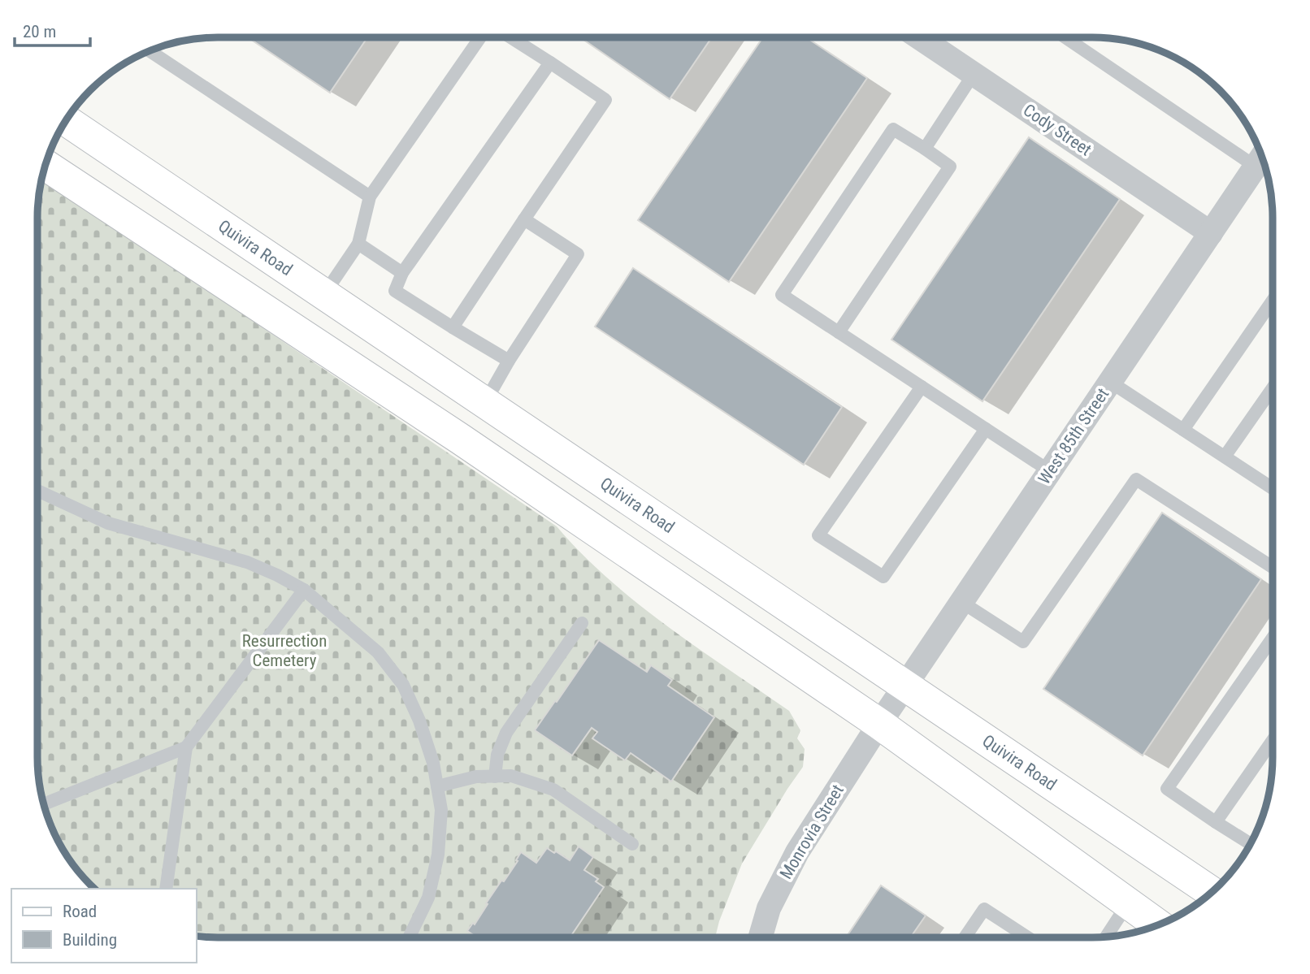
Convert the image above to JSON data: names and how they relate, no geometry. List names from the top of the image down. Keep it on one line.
{"streets":{"main road":["Quivira Road"],"street":["Cody Street","West 85th Street","Monrovia Street"]},"crossings":[["Cody Street","West 85th Street"],["Quivira Road","West 85th Street"],["West 85th Street","Monrovia Street"]],"parks":["Resurrection Cemetery"],"legend":["Road","Building"],"scale_bar":"20 m"}
